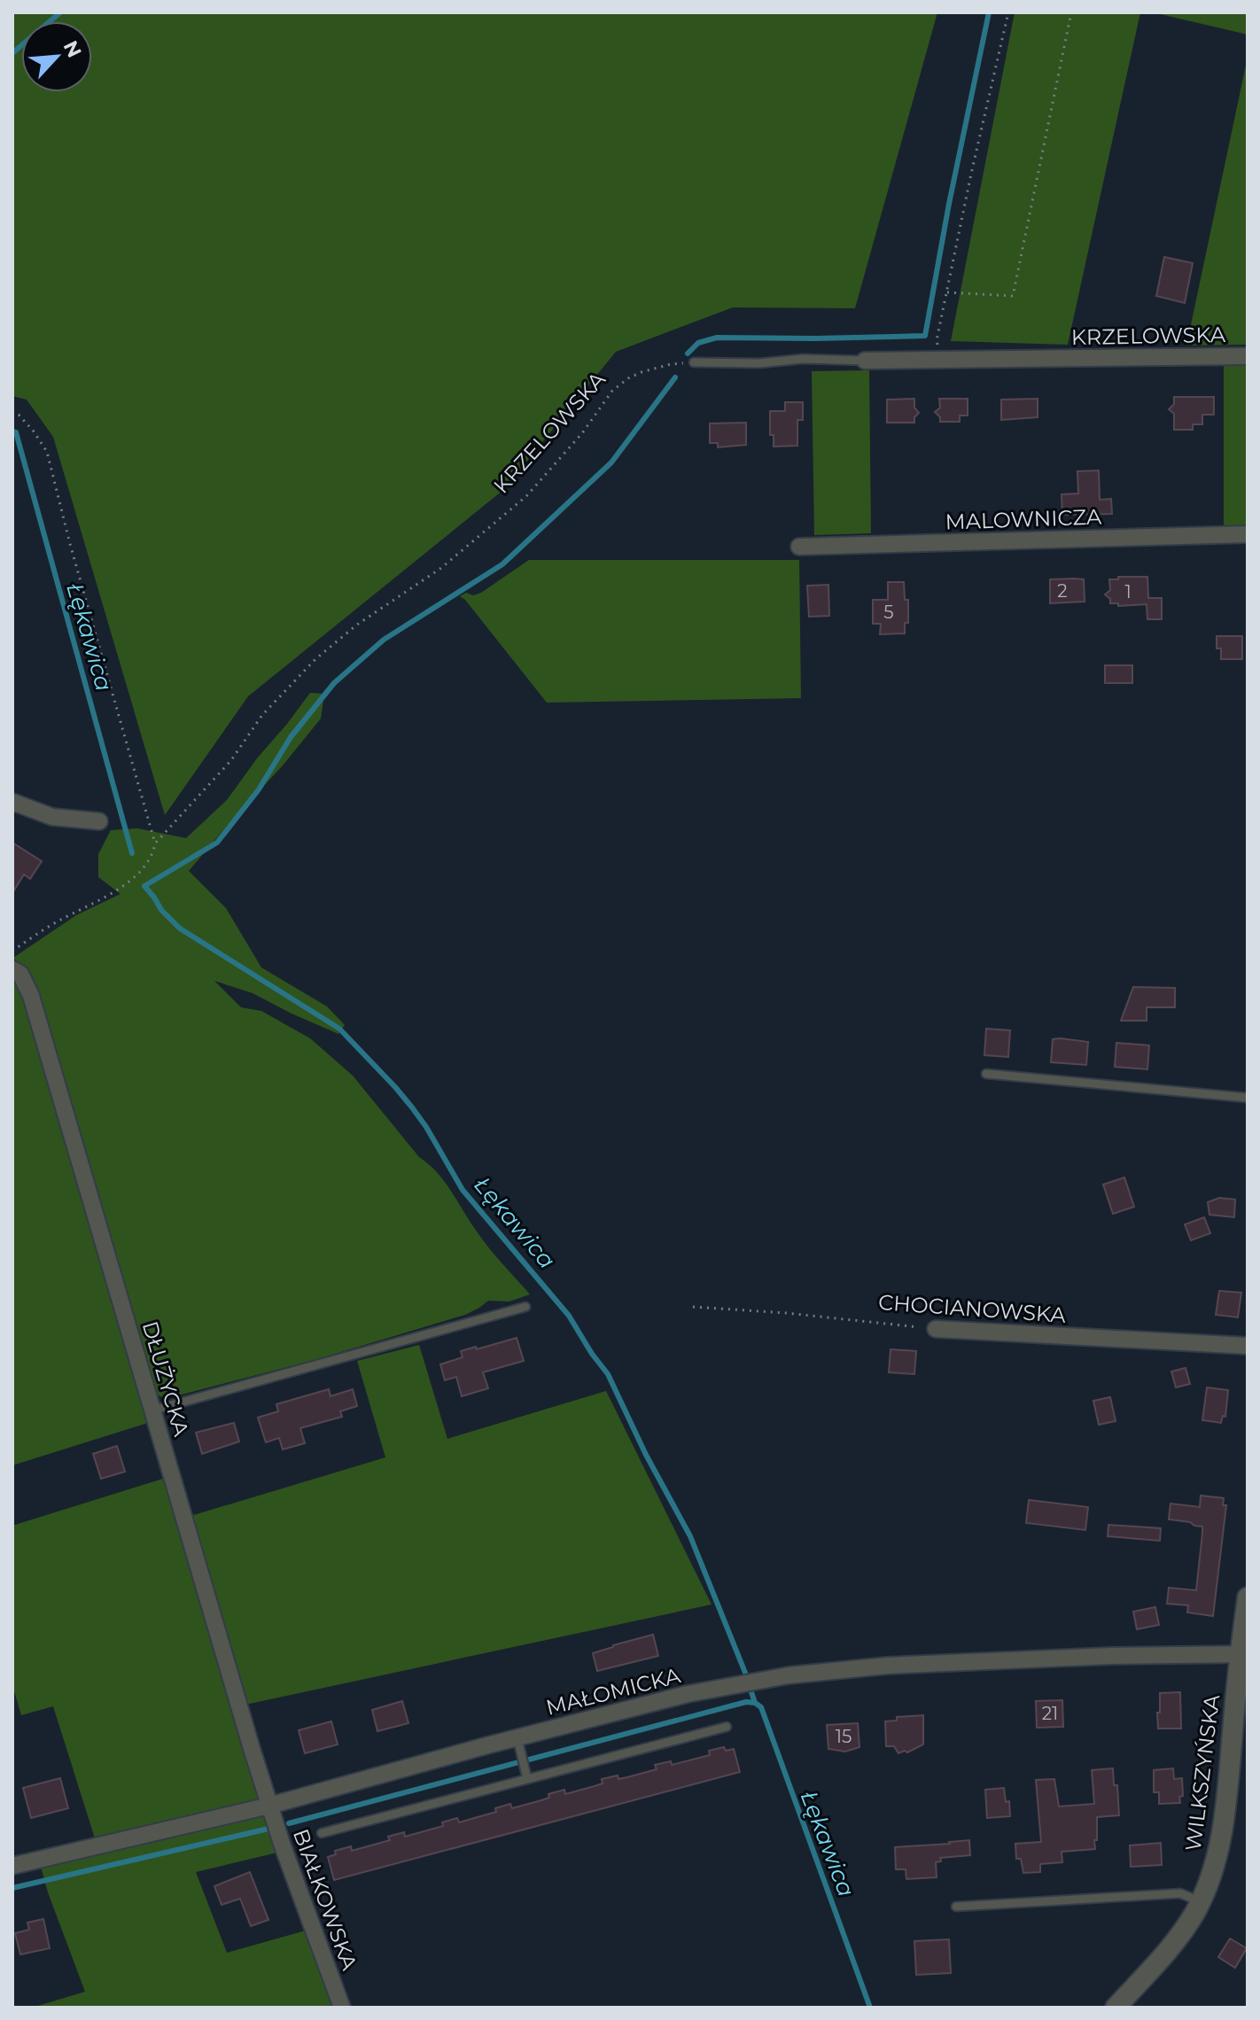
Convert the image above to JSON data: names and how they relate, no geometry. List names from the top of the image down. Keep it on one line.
{"streets":{"street":["KRZELOWSKA","MALOWNICZA","CHOCIANOWSKA","DŁUŻYCKA","MAŁOMICKA","WILKSZYŃSKA","BIAŁKOWSKA"]},"crossings":[["DŁUŻYCKA","MAŁOMICKA"],["DŁUŻYCKA","BIAŁKOWSKA"],["MAŁOMICKA","WILKSZYŃSKA"],["MAŁOMICKA","BIAŁKOWSKA"]],"water":["Łękawica"],"house_numbers":["2","1","5","21","15"],"north":"top right"}
